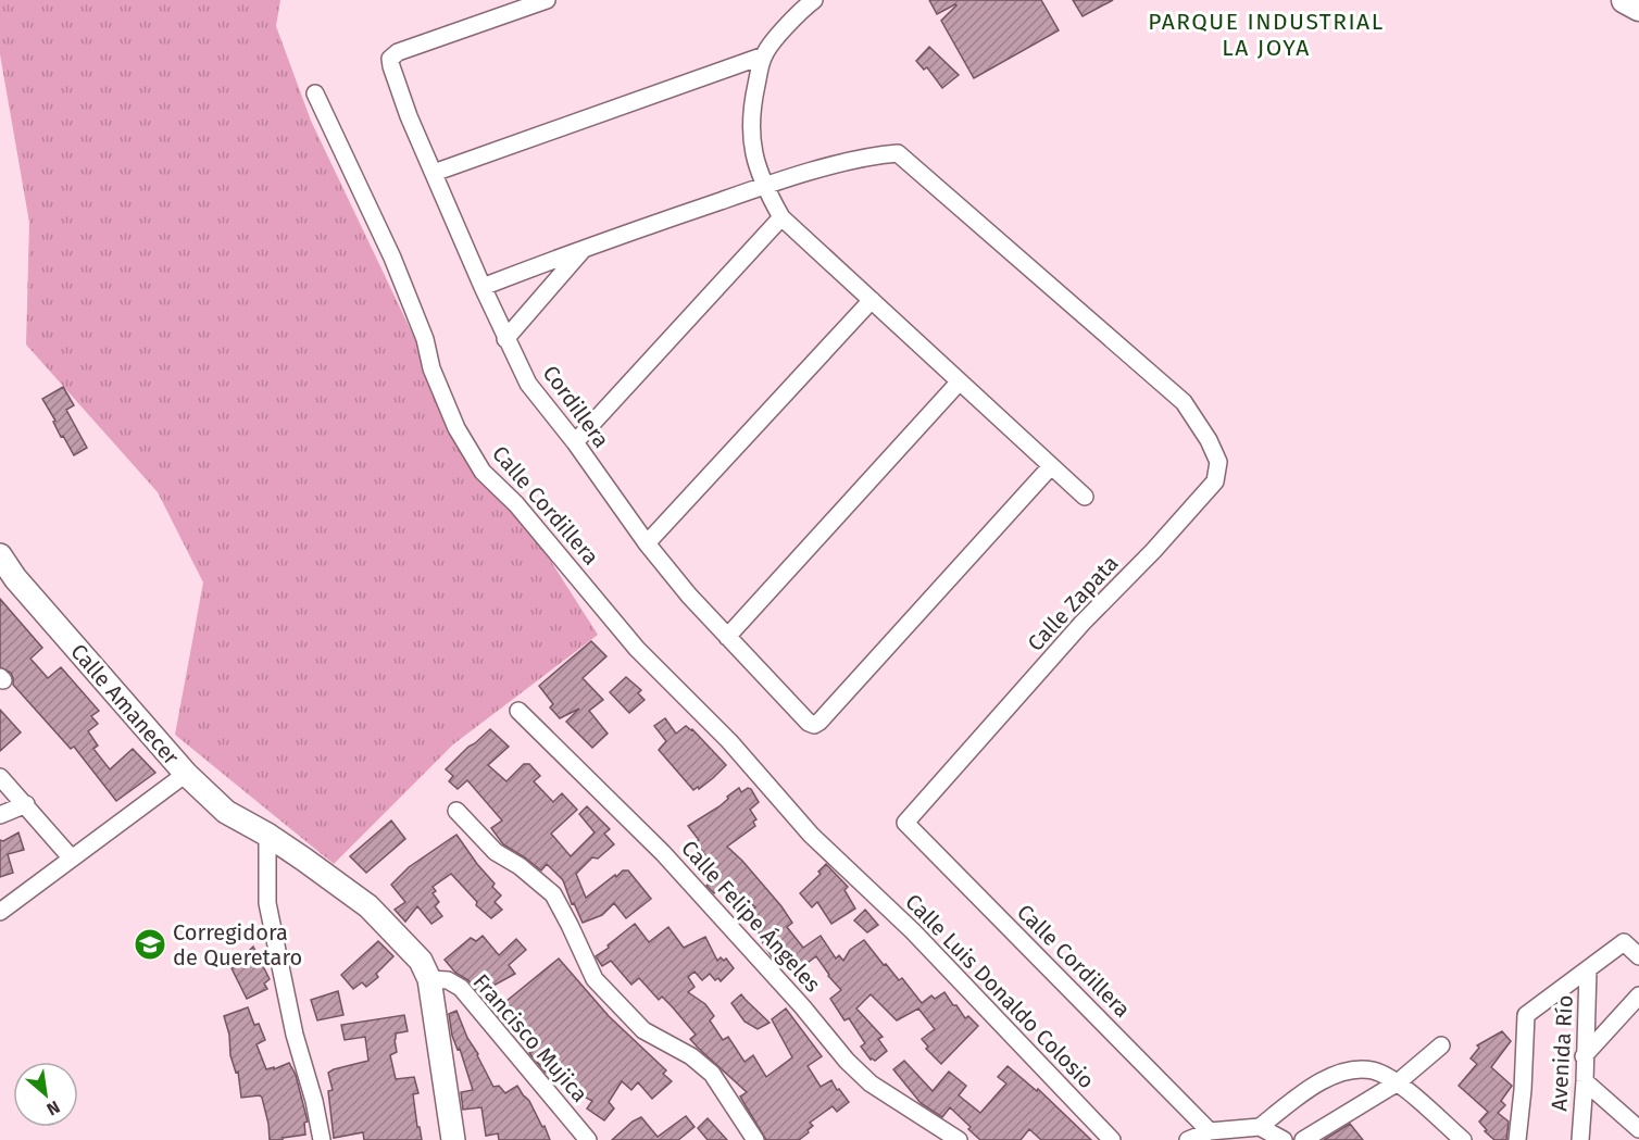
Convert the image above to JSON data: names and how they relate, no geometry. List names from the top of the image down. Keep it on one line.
{"streets":{"main road":["Calle Amanecer"],"street":["Cordillera","Calle Cordillera","Calle Zapata","Calle Felipe Ángeles","Calle Luis Donaldo Colosio","Francisco Mujica","Avenida Río"]},"crossings":[["Calle Cordillera","Calle Zapata"],["Calle Cordillera","Calle Luis Donaldo Colosio"],["Calle Amanecer","Francisco Mujica"]],"districts":["PARQUE INDUSTRIAL LA JOYA"],"places":{"school or university":["Corregidora de Queretaro"]},"north":"bottom right"}
